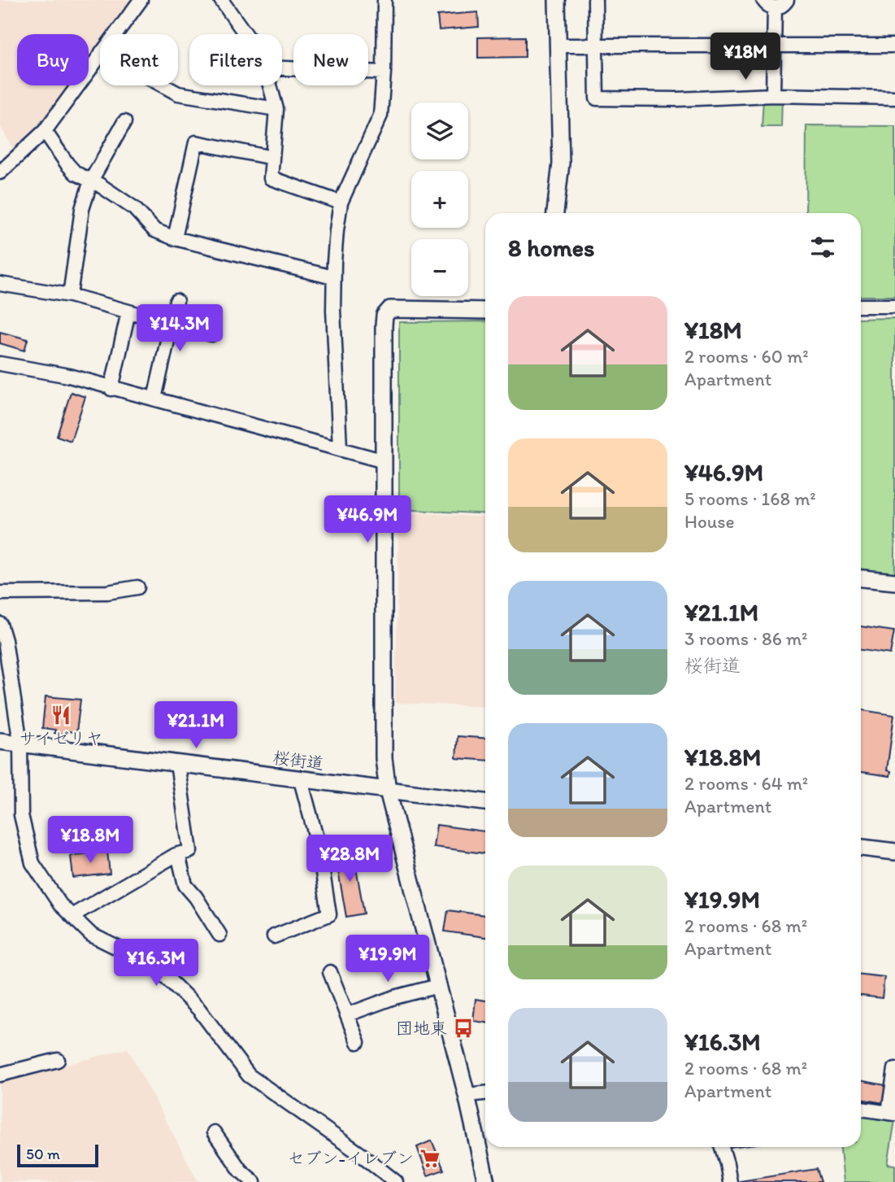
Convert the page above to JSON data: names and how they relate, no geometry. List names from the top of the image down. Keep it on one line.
{"streets":{"street":["桜街道"]},"places":{"restaurant":["サイゼリヤ"],"bus stop":["団地東"],"supermarket":["セブン-イレブン"]},"scale_bar":"50 m","page":{"price":["¥18M","¥14.3M","¥46.9M","¥21.1M","¥18.8M","¥28.8M","¥19.9M","¥16.3M"],"chip":["Buy","Rent","Filters","New"],"map_buttons":["+","−"],"heading":"8 homes","list":[{"name":"¥18M","note":"2 rooms · 60 m² · Apartment"},{"name":"¥46.9M","note":"5 rooms · 168 m² · House"},{"name":"¥21.1M","note":"3 rooms · 86 m² · 桜街道"},{"name":"¥18.8M","note":"2 rooms · 64 m² · Apartment"},{"name":"¥19.9M","note":"2 rooms · 68 m² · Apartment"},{"name":"¥16.3M","note":"2 rooms · 68 m² · Apartment"}],"scale":"50 m"}}
